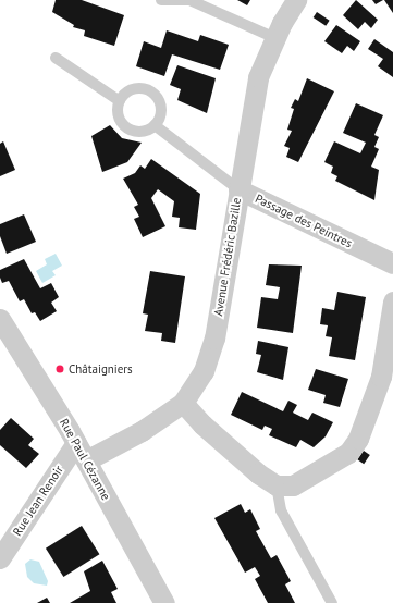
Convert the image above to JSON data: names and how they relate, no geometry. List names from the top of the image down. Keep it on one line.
{"streets":{"street":["Passage des Peintres","Avenue Frédéric Bazille","Rue Paul Cézanne","Rue Jean Renoir"]},"crossings":[["Passage des Peintres","Avenue Frédéric Bazille"],["Avenue Frédéric Bazille","Rue Paul Cézanne"],["Rue Paul Cézanne","Rue Jean Renoir"]],"places":["Châtaigniers"]}
